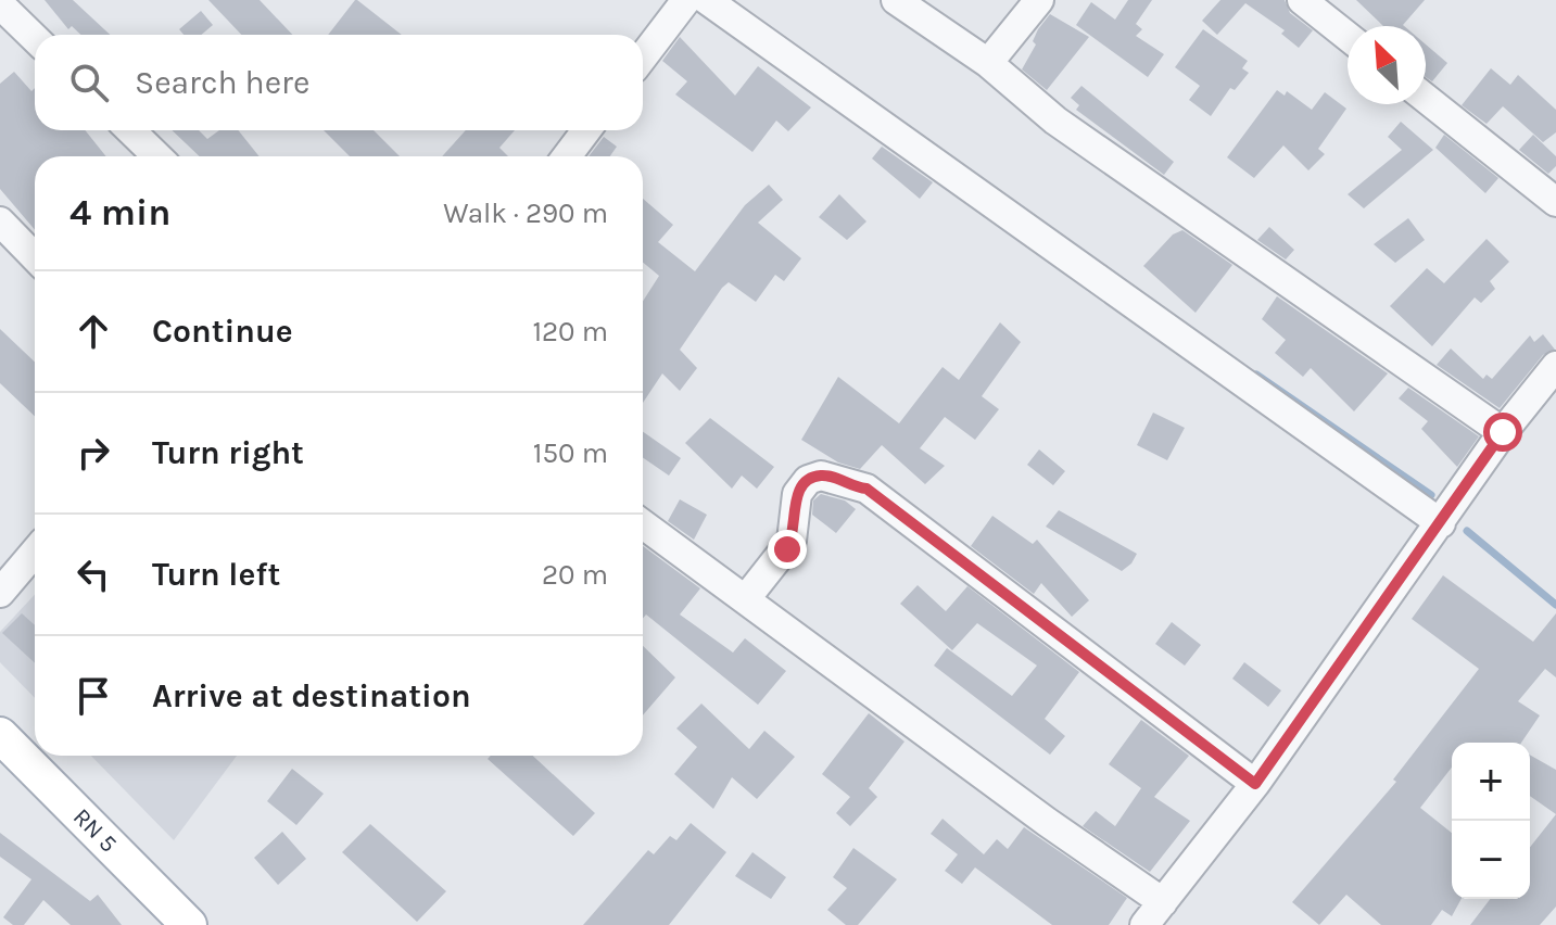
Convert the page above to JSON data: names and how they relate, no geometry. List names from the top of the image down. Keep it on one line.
{"streets":{"main road":["RN 5"]},"north":"top left","page":{"search":"Search here","heading":["4 min","Walk · 290 m"],"list":[["Continue","120 m"],["Turn right","150 m"],["Turn left","20 m"],"Arrive at destination"],"map_buttons":["+","−"]}}
